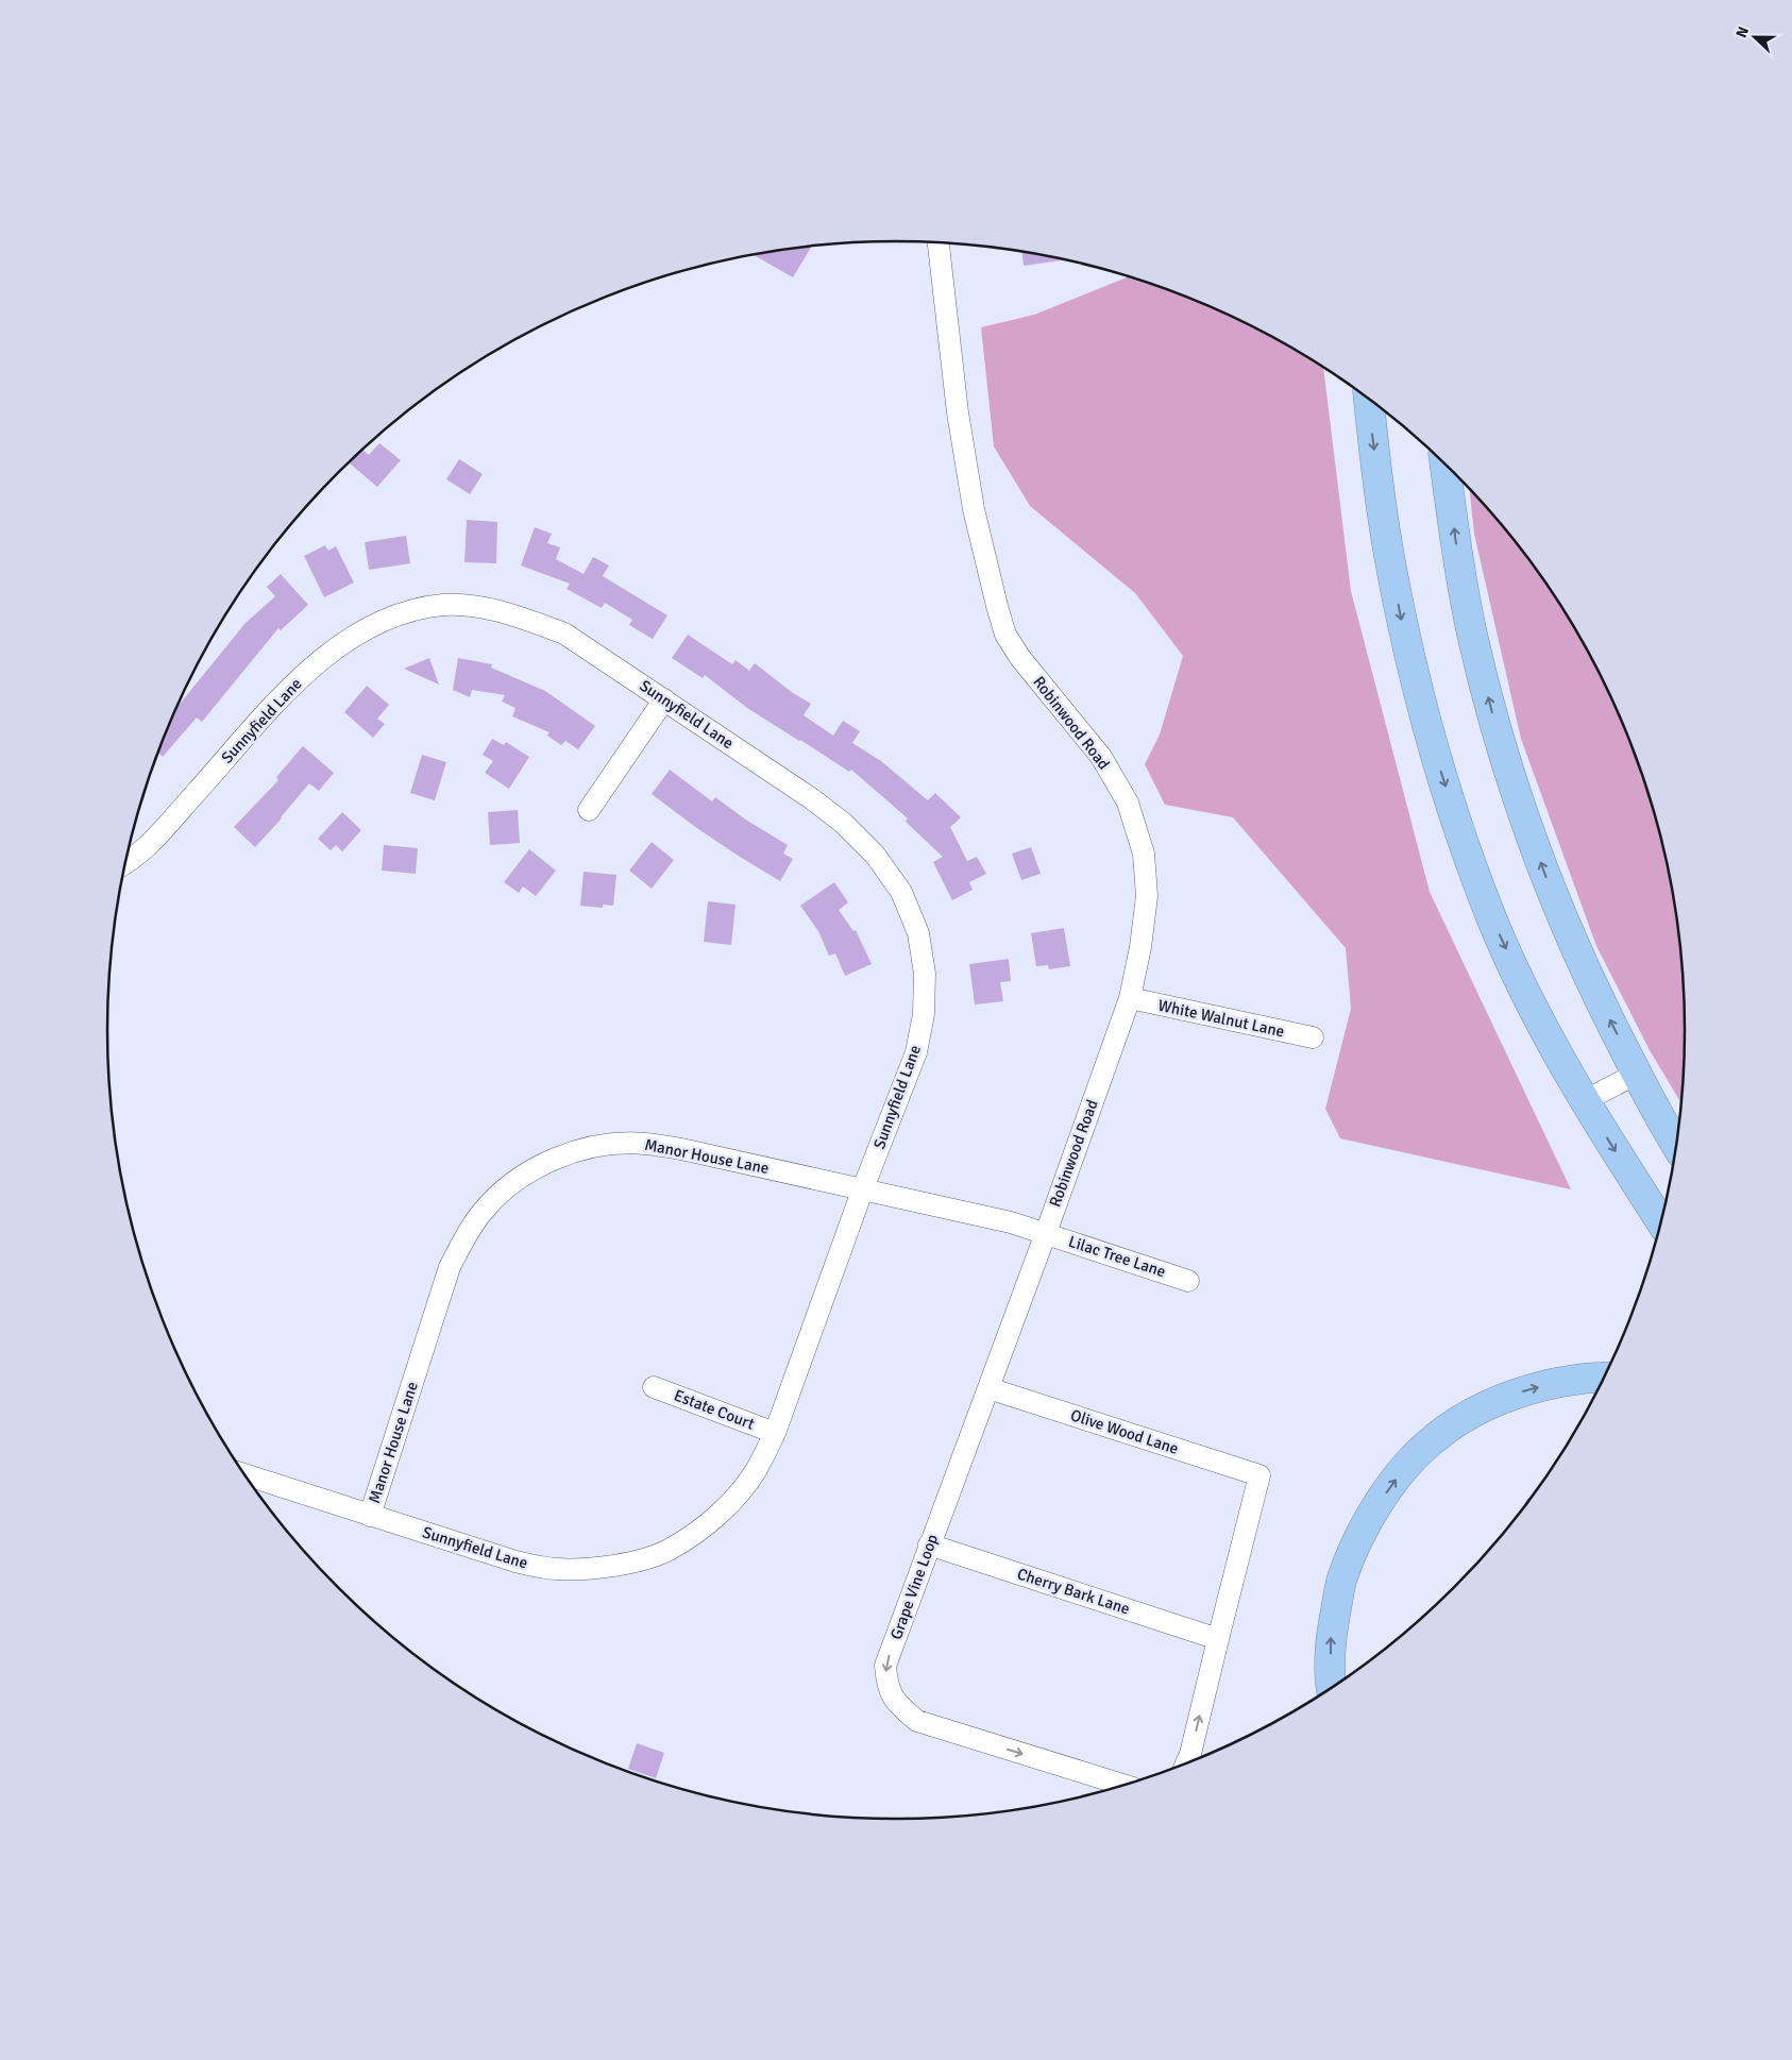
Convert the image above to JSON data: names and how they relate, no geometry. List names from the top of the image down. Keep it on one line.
{"streets":{"street":["Sunnyfield Lane","Robinwood Road","White Walnut Lane","Manor House Lane","Lilac Tree Lane","Estate Court","Olive Wood Lane","Grape Vine Loop","Cherry Bark Lane"]},"crossings":[["Sunnyfield Lane","Manor House Lane"],["Sunnyfield Lane","Estate Court"],["Robinwood Road","White Walnut Lane"],["Robinwood Road","Manor House Lane"],["Robinwood Road","Lilac Tree Lane"],["Robinwood Road","Grape Vine Loop"],["Manor House Lane","Lilac Tree Lane"],["Manor House Lane","Grape Vine Loop"],["Lilac Tree Lane","Grape Vine Loop"],["Olive Wood Lane","Grape Vine Loop"],["Olive Wood Lane","Cherry Bark Lane"],["Grape Vine Loop","Cherry Bark Lane"]],"north":"left"}
